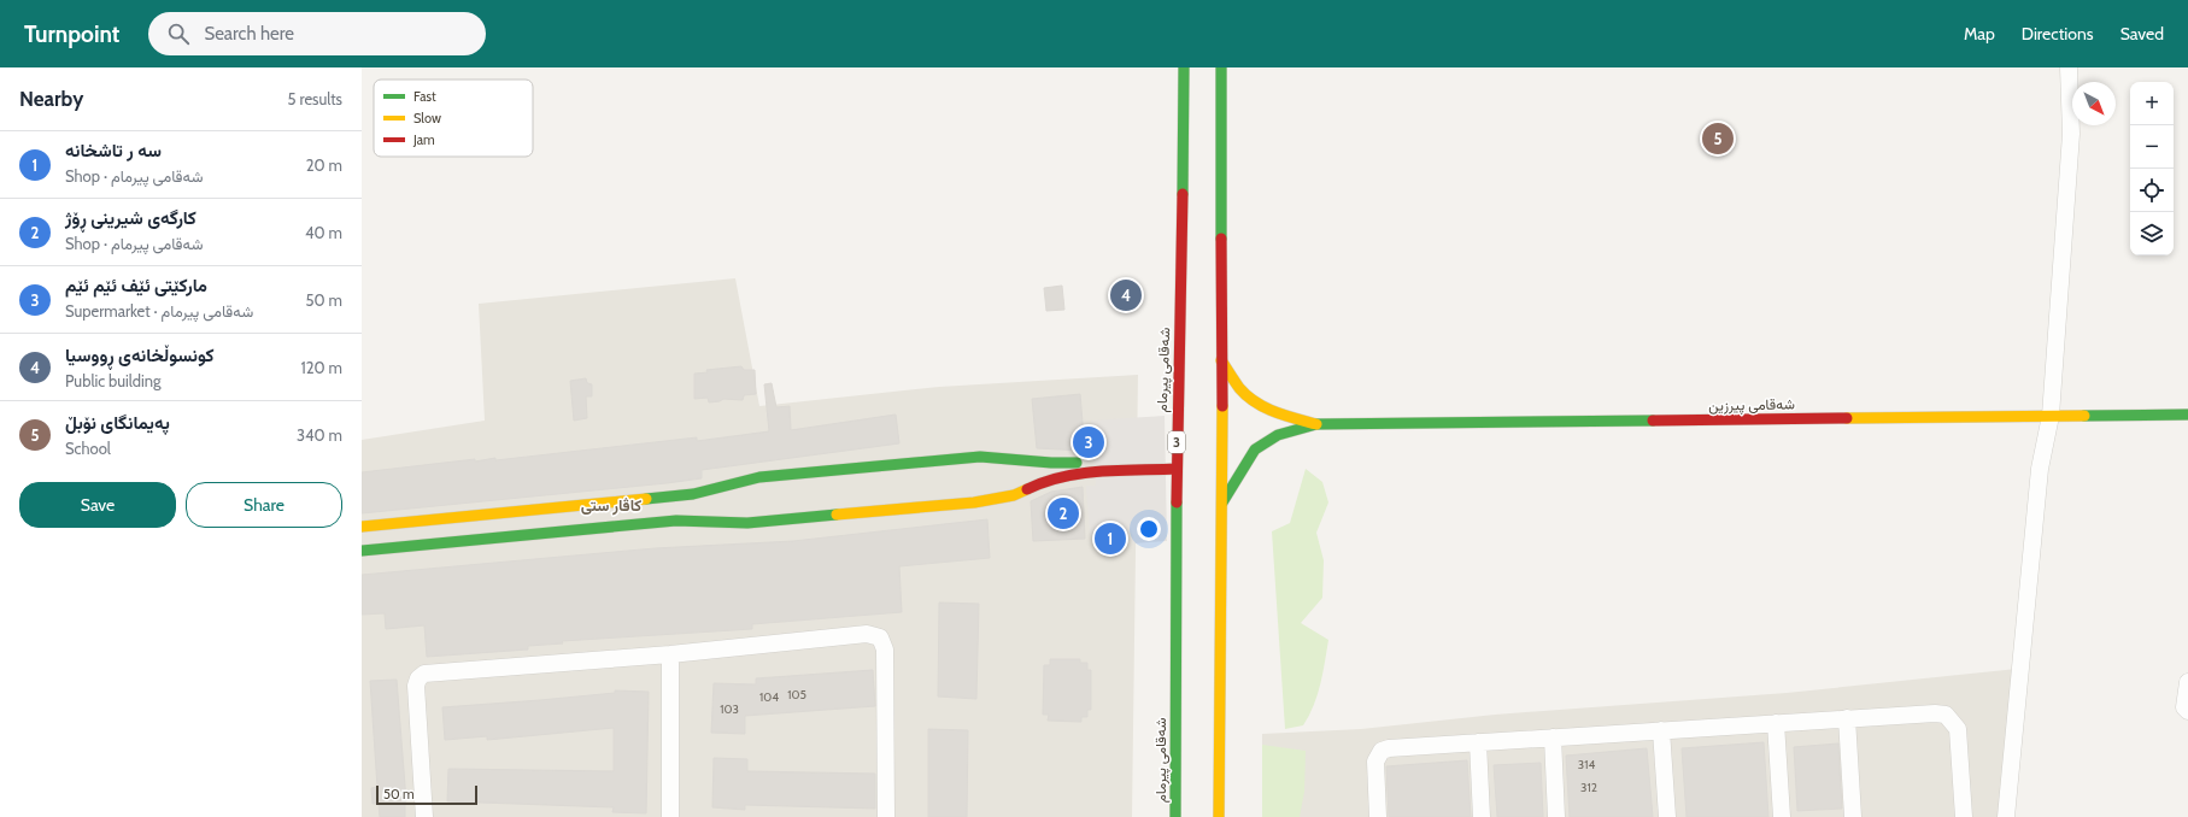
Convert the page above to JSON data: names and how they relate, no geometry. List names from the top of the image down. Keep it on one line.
{"streets":{"main road":["شەقامی پیرمام","شەقامی پیرزین","3"]},"districts":["کاڤار ستی"],"house_numbers":["105","104","103","314","312"],"legend":["Fast","Slow","Jam"],"scale_bar":"50 m","north":"bottom right","page":{"header":"Turnpoint","search":"Search here","nav":["Map","Directions","Saved"],"heading":["Nearby","5 results"],"map_buttons":["+","−"],"pins":["5","4","3","2","1"],"list":[{"mark":"1","name":"سه ر تاشخانه","note":"Shop · شەقامی پیرمام","value":"20 m"},{"mark":"2","name":"کارگەی شیرینی ڕۆژ","note":"Shop · شەقامی پیرمام","value":"40 m"},{"mark":"3","name":"مارکێتی ئێف ئێم ئێم","note":"Supermarket · شەقامی پیرمام","value":"50 m"},{"mark":"4","name":"کونسوڵخانەی ڕووسیا","note":"Public building","value":"120 m"},{"mark":"5","name":"پەیمانگای نۆبڵ","note":"School","value":"340 m"}],"buttons":["Save","Share"],"scale":"50 m"}}
